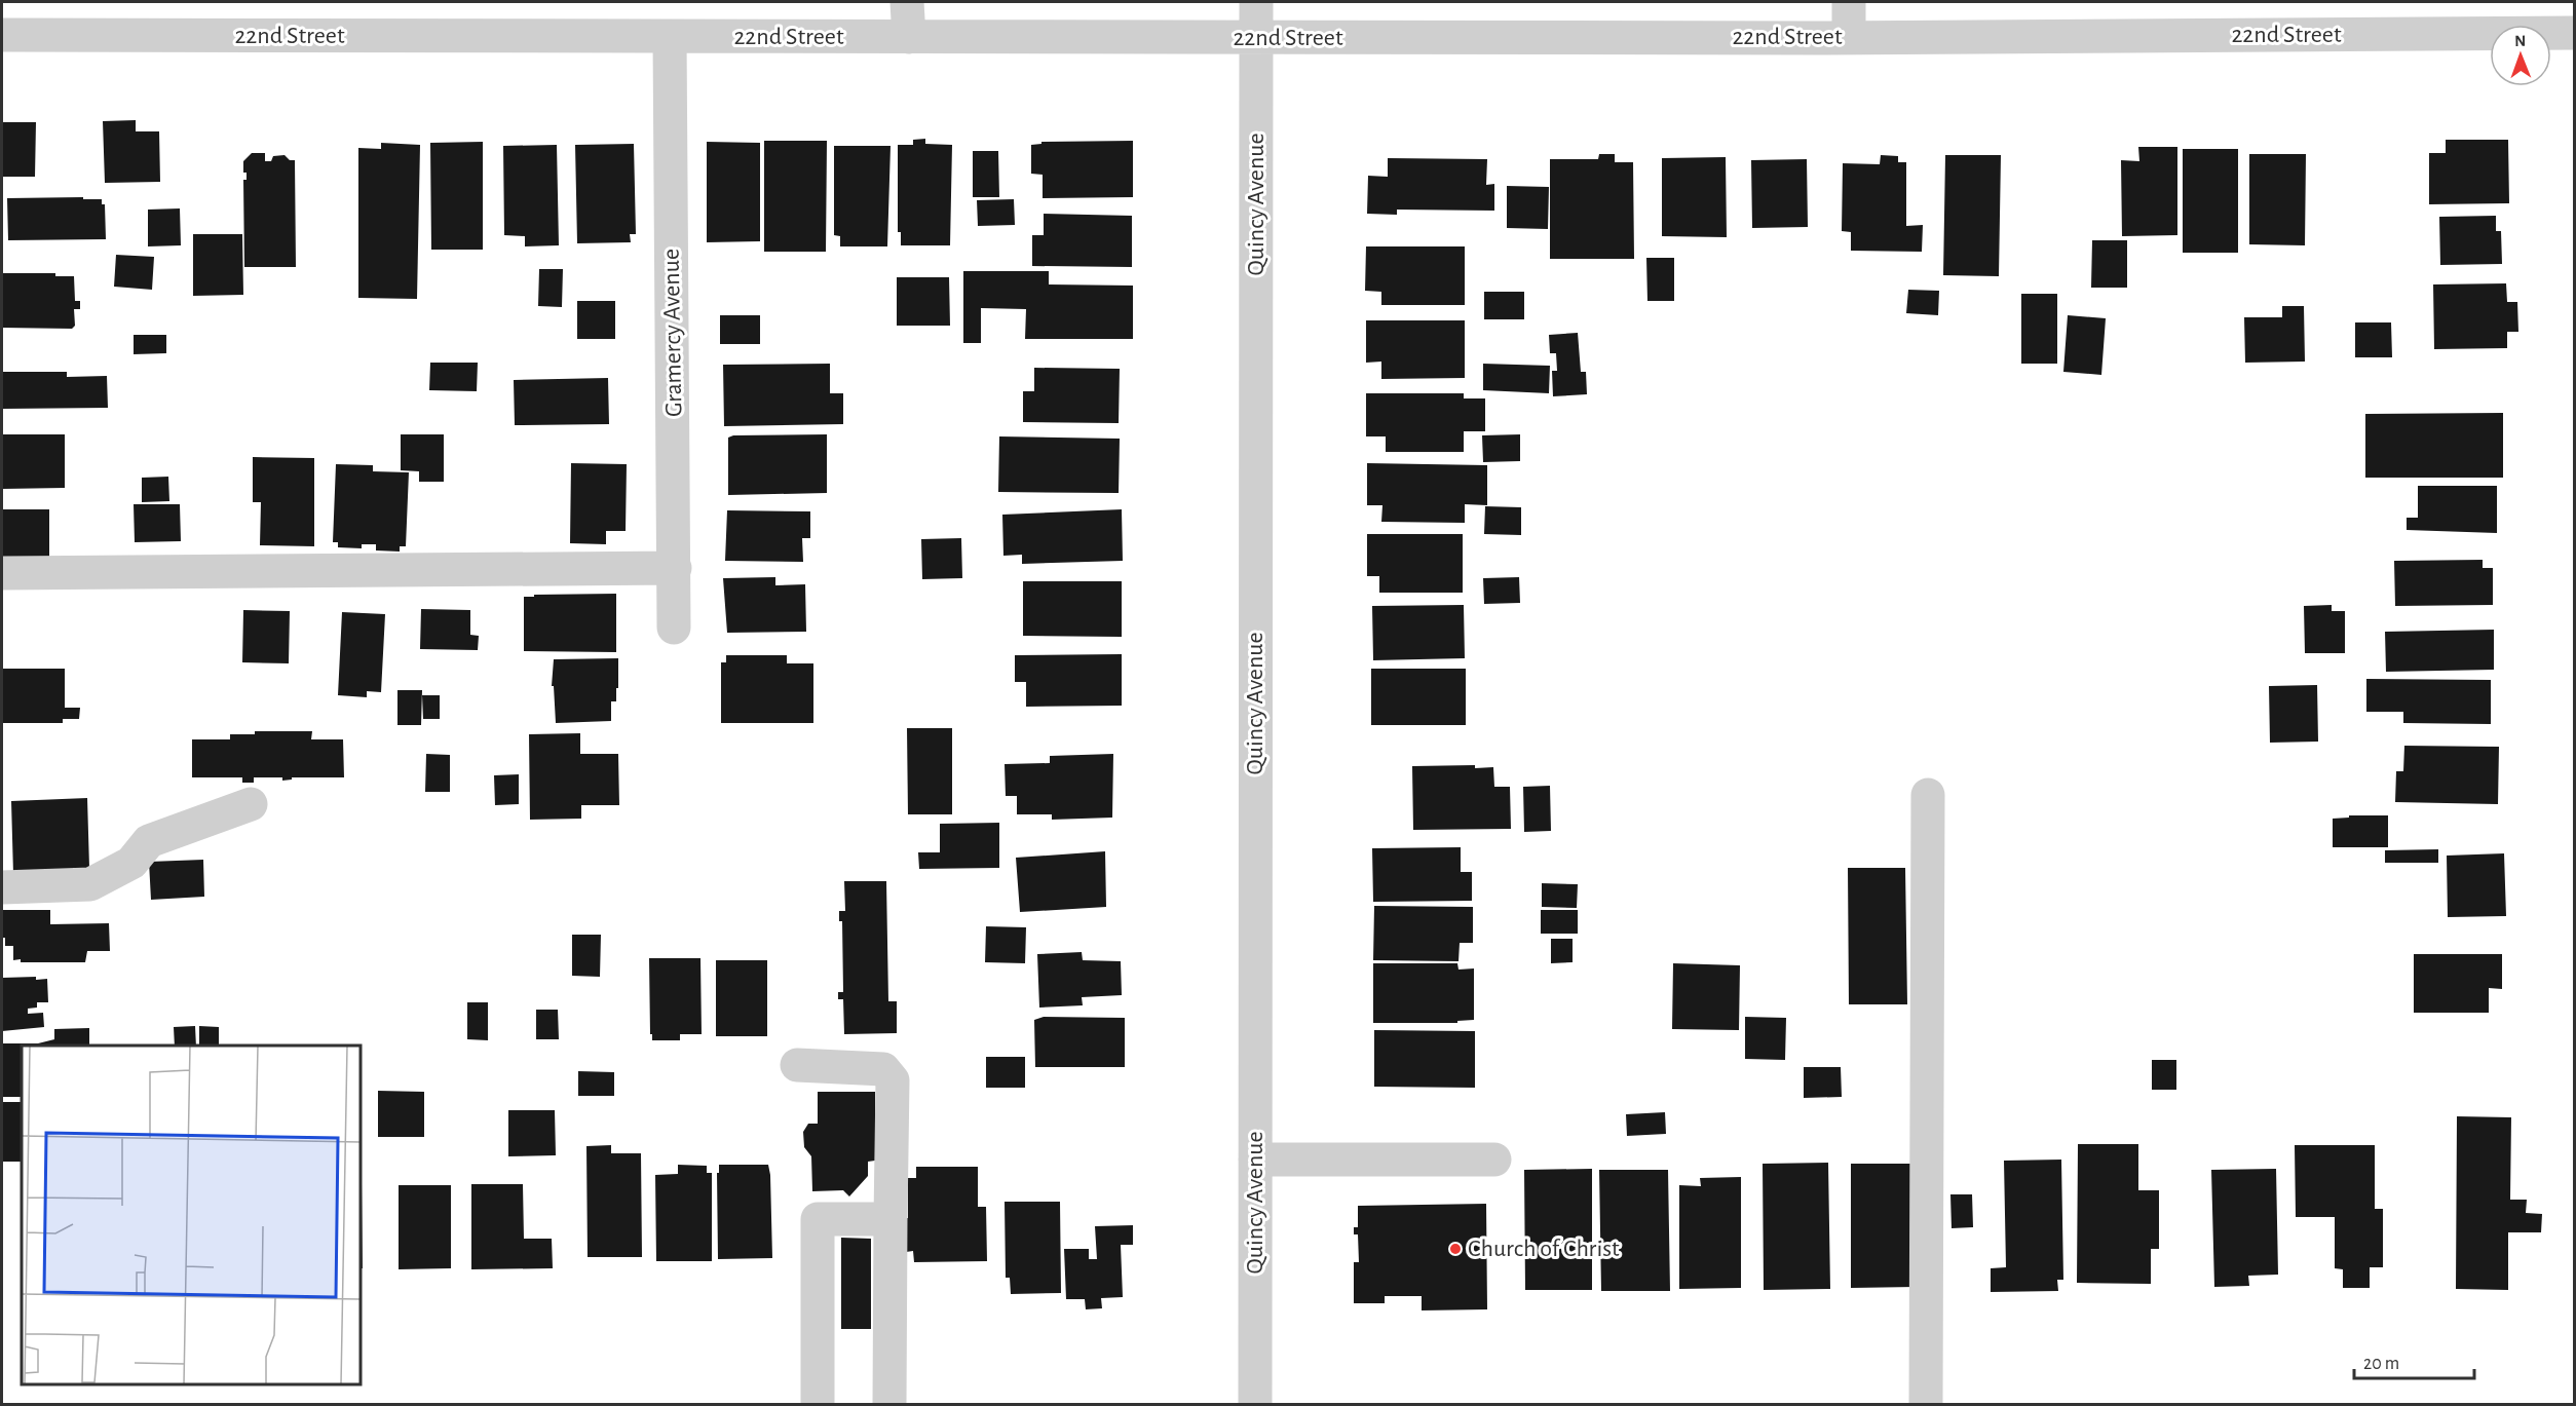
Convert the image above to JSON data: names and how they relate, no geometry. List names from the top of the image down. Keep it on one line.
{"streets":{"street":["22nd Street","Quincy Avenue","Gramercy Avenue"]},"crossings":[["22nd Street","Quincy Avenue"],["22nd Street","Gramercy Avenue"]],"places":["Church of Christ"],"scale_bar":"20 m","north":"top"}
